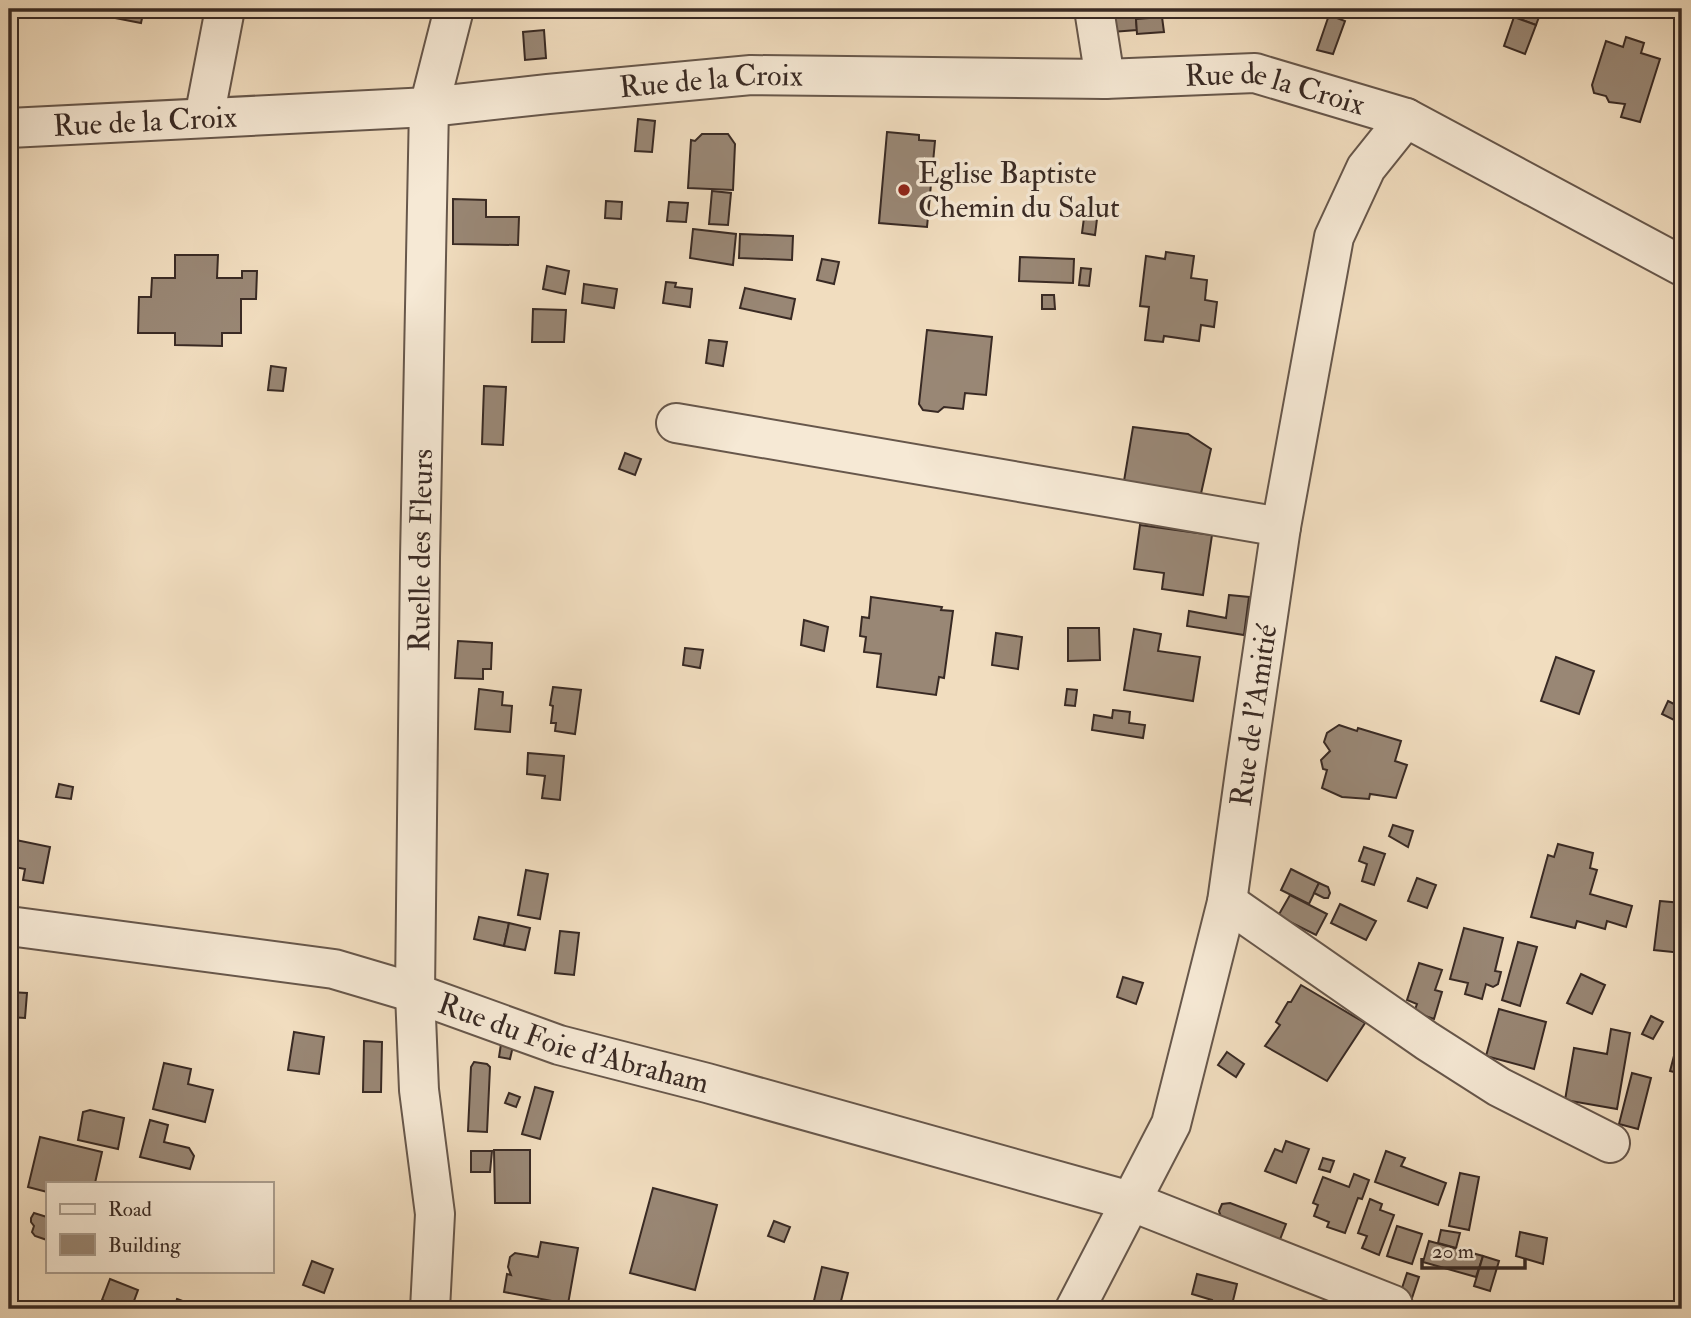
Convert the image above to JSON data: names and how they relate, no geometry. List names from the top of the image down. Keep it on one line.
{"streets":{"street":["Rue de la Croix","Ruelle des Fleurs","Rue de l'Amitié","Rue du Foie d'Abraham"]},"crossings":[["Rue de la Croix","Ruelle des Fleurs"],["Rue de la Croix","Rue de l'Amitié"],["Ruelle des Fleurs","Rue du Foie d'Abraham"],["Rue de l'Amitié","Rue du Foie d'Abraham"]],"places":["Eglise Baptiste Chemin du Salut"],"legend":["Road","Building"],"scale_bar":"20 m"}
